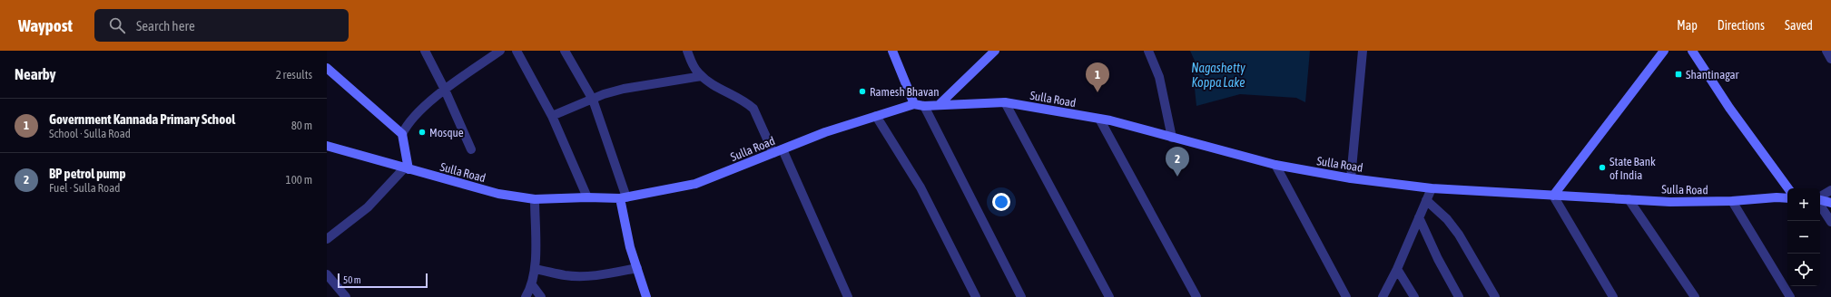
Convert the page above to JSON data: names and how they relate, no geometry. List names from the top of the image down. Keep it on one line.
{"streets":{"main road":["Sulla Road"]},"water":["Nagashetty Koppa Lake"],"places":{"transit":["Shantinagar"],"other":["Ramesh Bhavan","Mosque","State Bank of India"]},"scale_bar":"50 m","page":{"header":"Waypost","search":"Search here","nav":["Map","Directions","Saved"],"heading":["Nearby","2 results"],"pins":["1","2"],"list":[{"mark":"1","name":"Government Kannada Primary School","note":"School · Sulla Road","value":"80 m"},{"mark":"2","name":"BP petrol pump","note":"Fuel · Sulla Road","value":"100 m"}],"map_buttons":["+","−"],"scale":"50 m"}}
